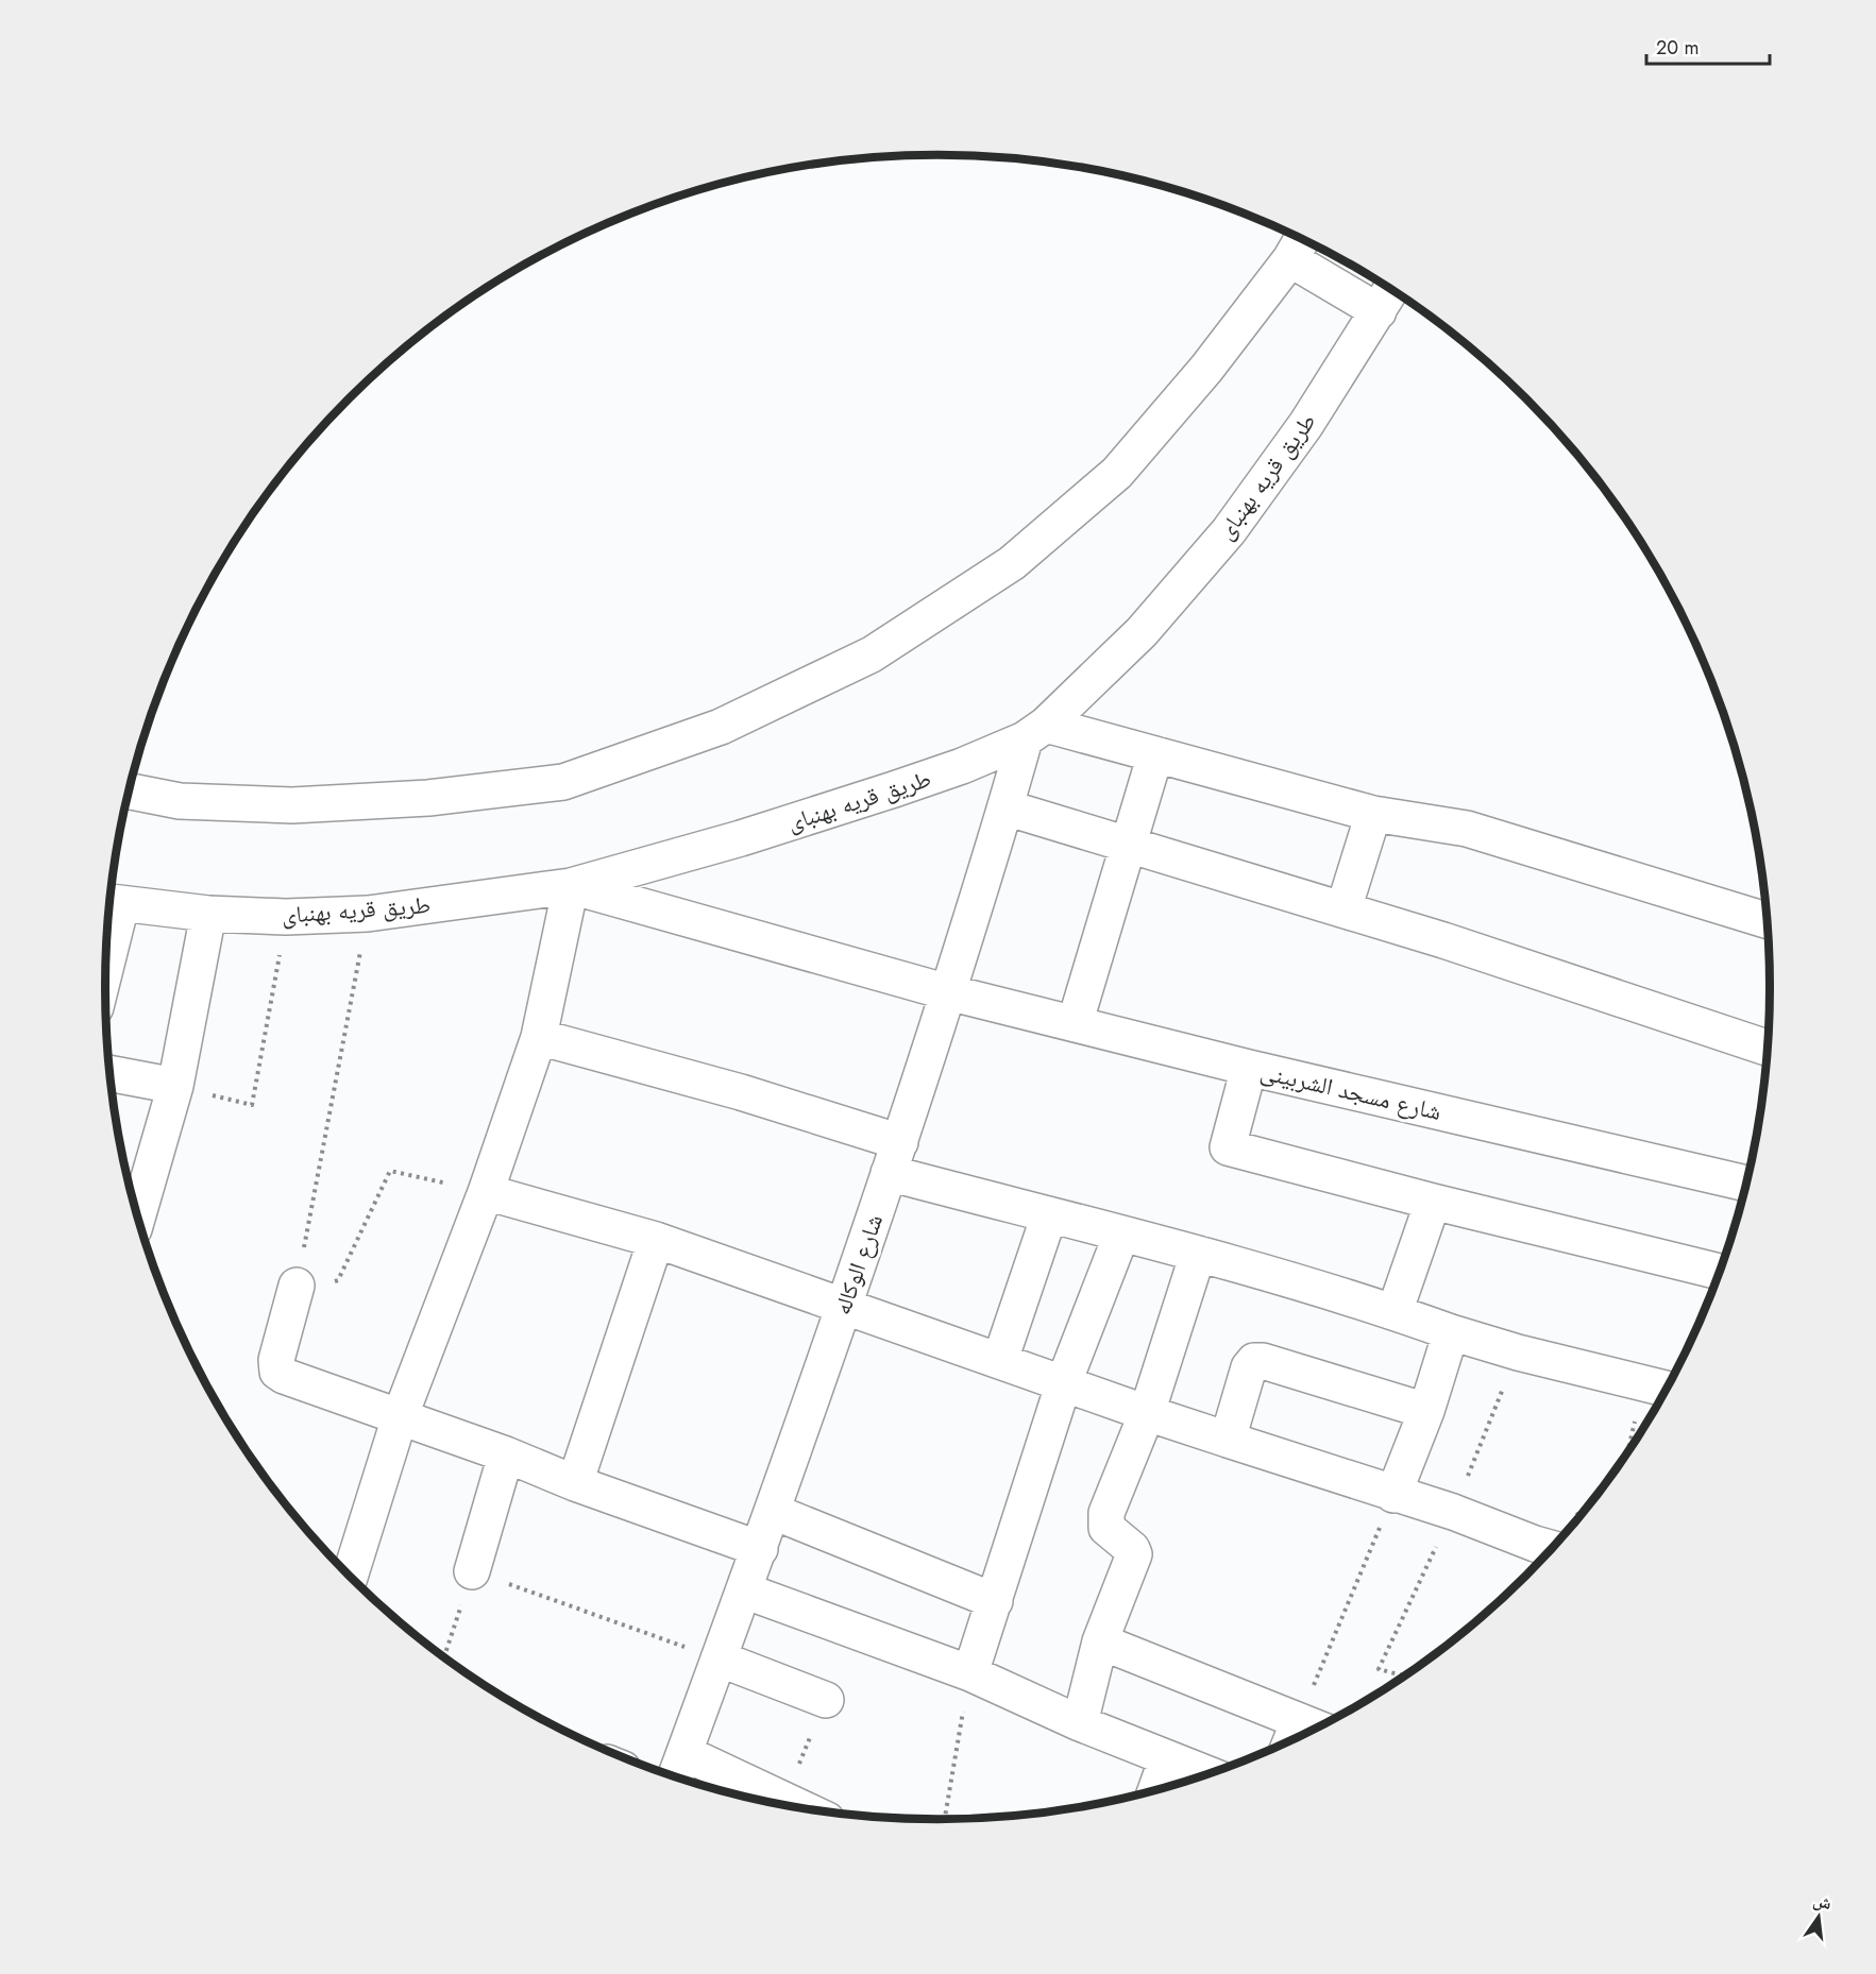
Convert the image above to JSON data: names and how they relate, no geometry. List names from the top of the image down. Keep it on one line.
{"streets":{"street":["طريق قريه بهنباى","شارع مسجد الشربينى","شارع الوكاله"]},"crossings":[["طريق قريه بهنباى","شارع مسجد الشربينى"],["طريق قريه بهنباى","شارع الوكاله"],["شارع مسجد الشربينى","شارع الوكاله"]],"scale_bar":"20 m","north":"top"}
